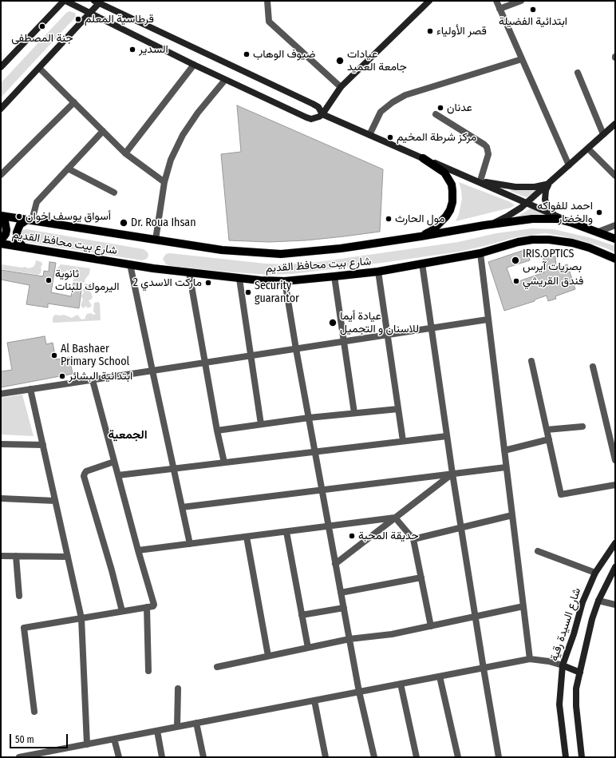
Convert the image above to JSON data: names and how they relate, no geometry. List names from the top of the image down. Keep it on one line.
{"streets":{"main road":["شارع بيت محافظ القديم","شارع السيدة رقية"]},"districts":["الجمعية"],"places":["ابتدائية الفضيلة","قرطاسية المعلم","جنة المصطفى","قصر الأولياء","السدير","ضيوف الوهاب","عيادات جامعة العميد","عدنان","مركز شرطة المخيم","احمد للفواكه والخضار","أسواق يوسف اخوان","مول الحارث","Dr. Roua Ihsan","IRIS.OPTICS بصريات آيرس","ثانوية اليرموك للبنات","فندق القريشي","ماركت الاسدي 2","Security guarantor","عيادة أيما للاسنان و التجميل","Al Bashaer Primary School","ابتدائية البشائر","حديقة المحبة"],"scale_bar":"50 m"}
